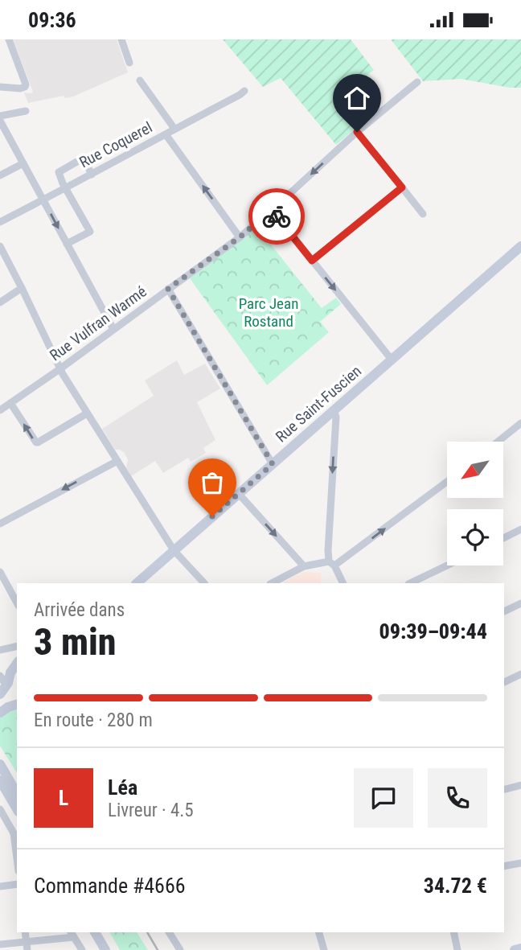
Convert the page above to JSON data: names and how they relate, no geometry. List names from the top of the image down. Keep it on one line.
{"streets":{"main road":["Rue Saint-Fuscien"],"street":["Rue Coquerel","Rue Vulfran Warmé"]},"parks":["Parc Jean Rostand"],"north":"bottom left","page":{"status":"09:36","heading":["3 min","Arrivée dans","09:39–09:44"],"panel":["Léa","Livreur · 4.5","Commande #4666","34.72 €"],"bar":"En route · 280 m","round":"L"}}
